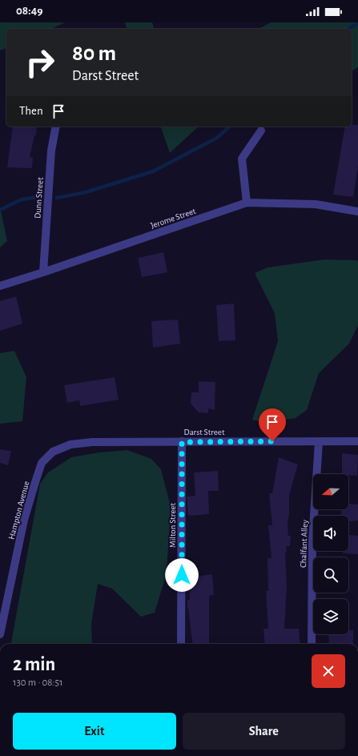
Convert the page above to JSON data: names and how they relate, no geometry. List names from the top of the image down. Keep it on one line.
{"streets":{"street":["Dunn Street","Jerome Street","Darst Street","Hampton Avenue","Milton Street","Chalfant Alley"]},"crossings":[["Dunn Street","Jerome Street"],["Darst Street","Hampton Avenue"],["Darst Street","Milton Street"],["Darst Street","Chalfant Alley"]],"north":"left","page":{"status":"08:49","turn":["80 m","Darst Street"],"then":"Then","heading":["2 min","130 m · 08:51"],"buttons":["Exit","Share"]}}
